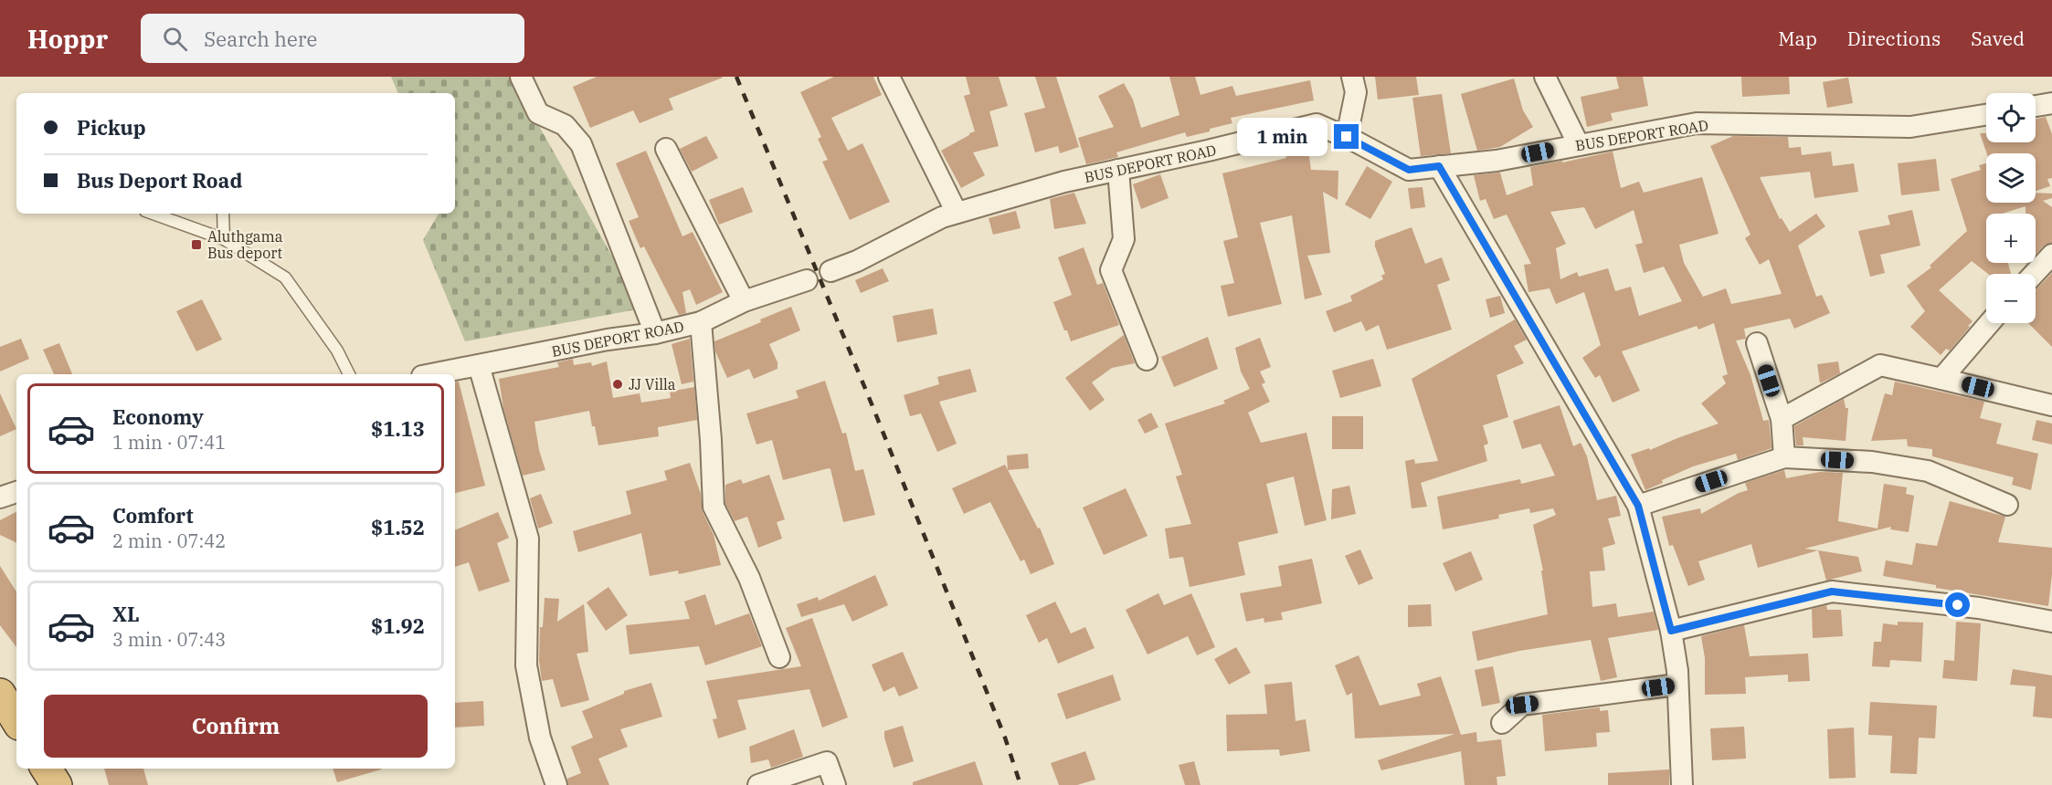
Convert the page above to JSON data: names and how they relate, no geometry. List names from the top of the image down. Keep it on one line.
{"streets":{"street":["BUS DEPORT ROAD"]},"places":{"transit":["Aluthgama Bus deport"],"other":["JJ Villa"]},"page":{"header":"Hoppr","search":"Search here","nav":["Map","Directions","Saved"],"map_buttons":["+","−"],"banner":["Pickup","Bus Deport Road"],"bubble":"1 min","list":[{"name":"Economy","note":"1 min · 07:41","value":"$1.13"},{"name":"Comfort","note":"2 min · 07:42","value":"$1.52"},{"name":"XL","note":"3 min · 07:43","value":"$1.92"}],"buttons":"Confirm"}}
